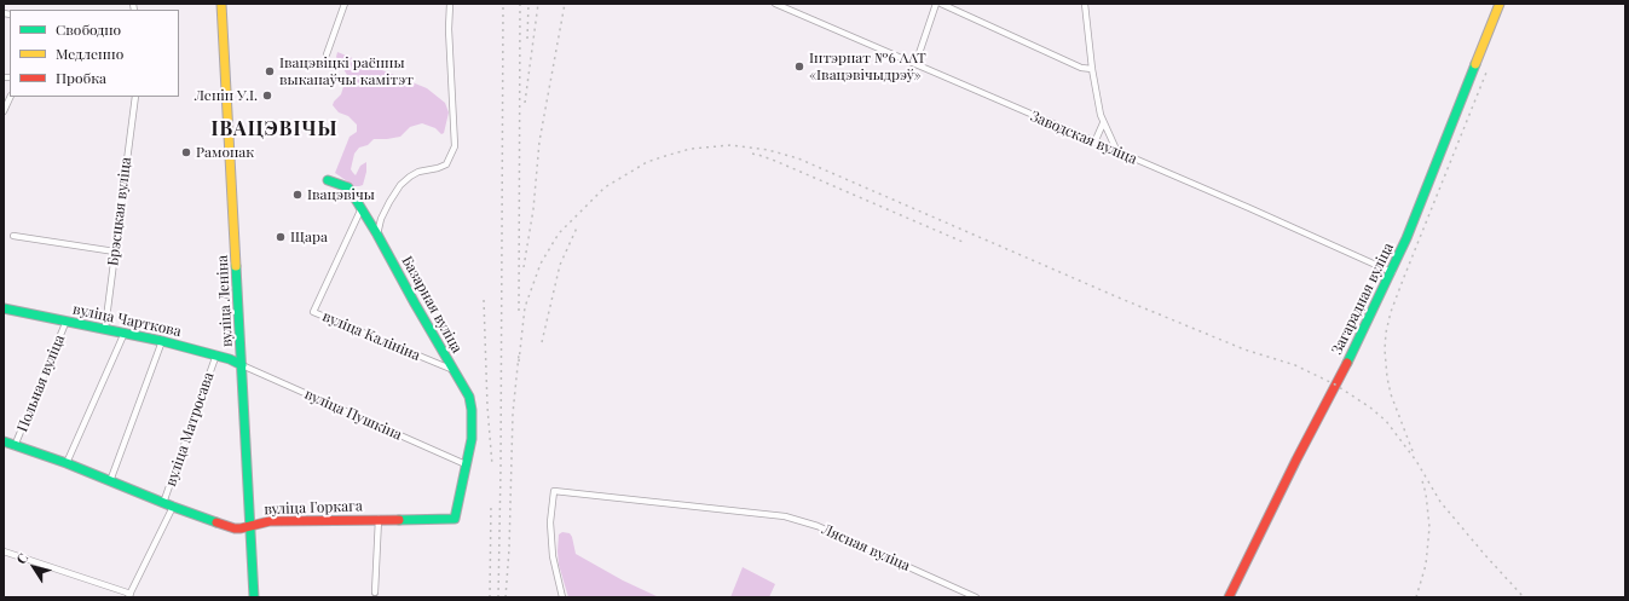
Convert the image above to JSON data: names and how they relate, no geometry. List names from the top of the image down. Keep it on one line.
{"streets":{"main road":["Загарадная вуліца","вуліца Леніна","Базарная вуліца","вуліца Чарткова","вуліца Горкага"],"street":["Заводская вуліца","Брэсцкая вуліца","вуліца Калініна","Польная вуліца","вуліца Пушкіна","вуліца Матросава","Лясная вуліца"]},"crossings":[["Заводская вуліца","Загарадная вуліца"],["Брэсцкая вуліца","вуліца Чарткова"],["вуліца Леніна","вуліца Чарткова"],["вуліца Леніна","вуліца Пушкіна"],["вуліца Леніна","вуліца Горкага"],["Базарная вуліца","вуліца Калініна"],["Базарная вуліца","вуліца Пушкіна"],["Базарная вуліца","вуліца Горкага"],["вуліца Чарткова","Польная вуліца"],["вуліца Чарткова","вуліца Пушкіна"],["вуліца Чарткова","вуліца Матросава"],["Польная вуліца","вуліца Горкага"],["вуліца Матросава","вуліца Горкага"]],"districts":["ІВАЦЭВІЧЫ"],"places":["Інтэрнат №6 ААТ «Івацэвічыдрэў»","Івацэвіцкі раённы выканаўчы камітэт","Ленін У.І.","Рамонак","Івацэвічы","Щара"],"legend":["Свободно","Медленно","Пробка"],"north":"top left"}
